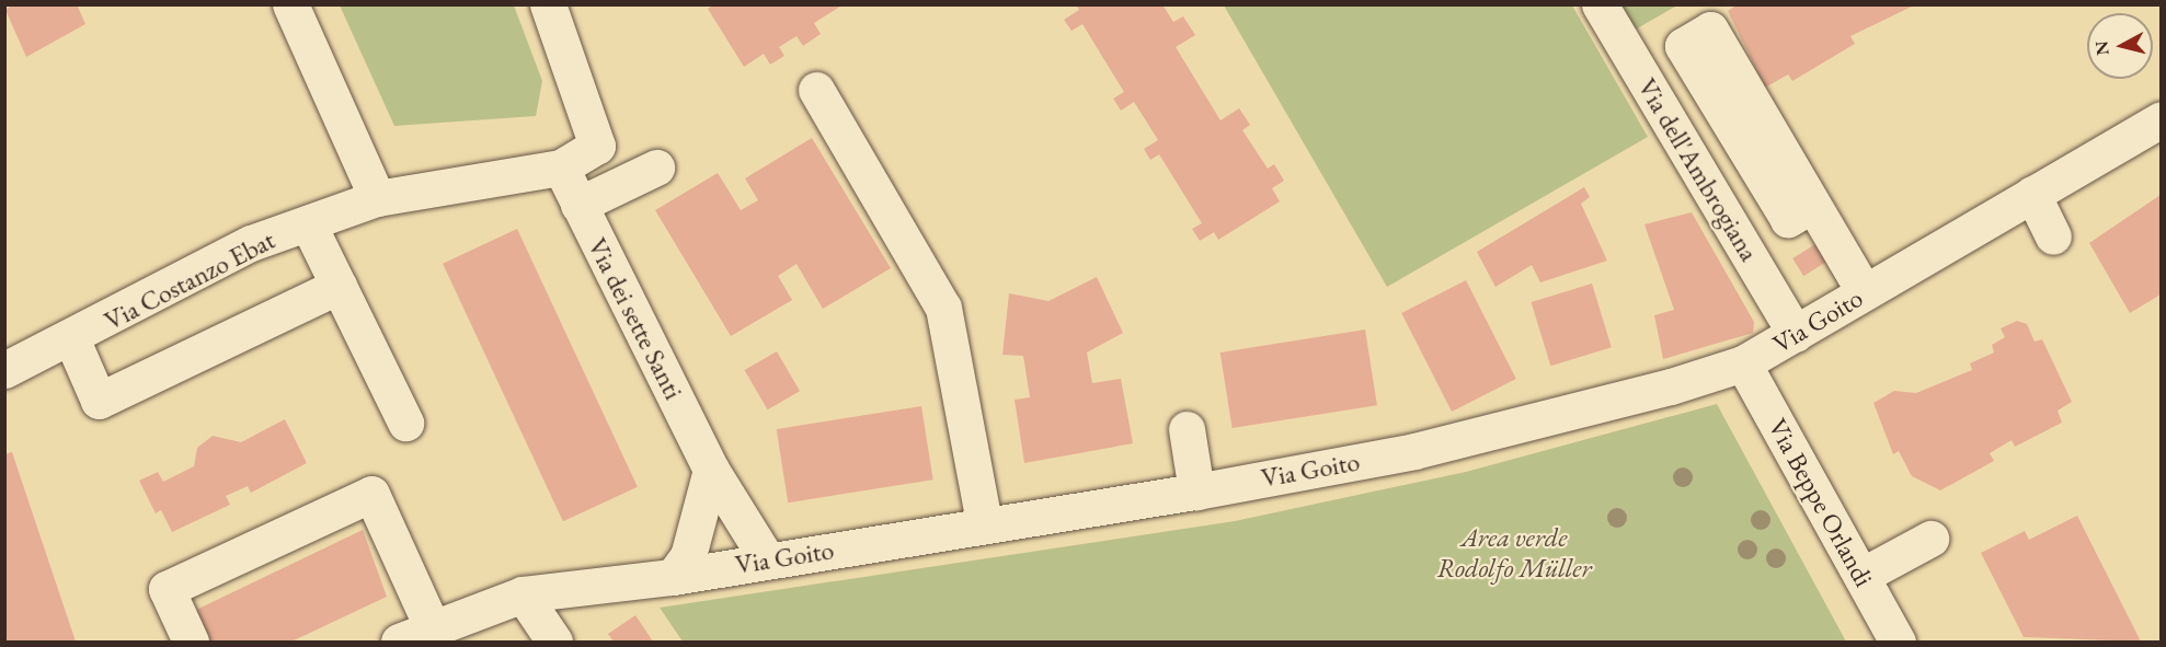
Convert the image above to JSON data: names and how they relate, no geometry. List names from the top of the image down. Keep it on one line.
{"streets":{"street":["Via dell'Ambrogiana","Via Costanzo Ebat","Via dei sette Santi","Via Goito","Via Beppe Orlandi"]},"crossings":[["Via dell'Ambrogiana","Via Goito"],["Via dei sette Santi","Via Goito"],["Via Goito","Via Beppe Orlandi"]],"parks":["Area verde Rodolfo Müller"],"north":"left"}
